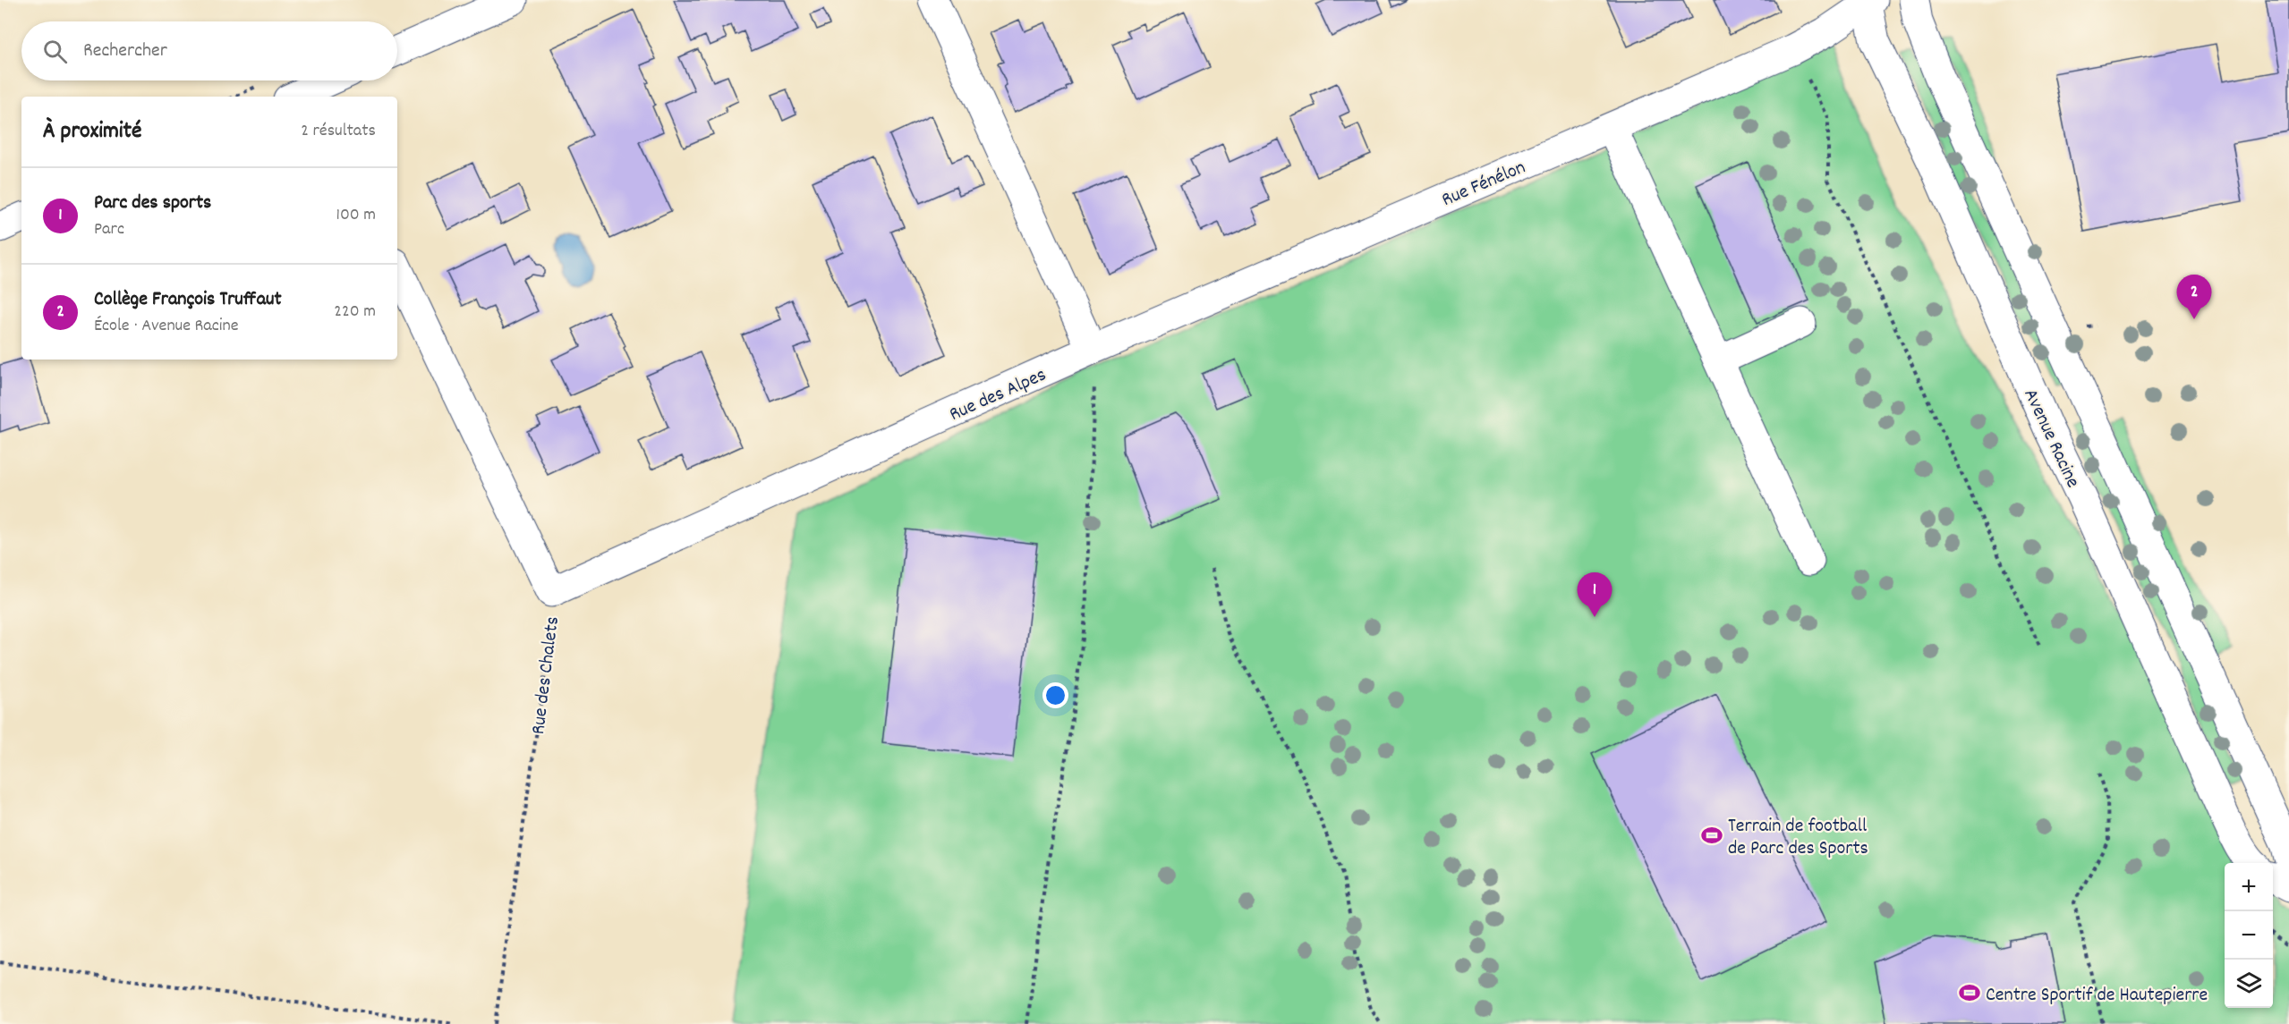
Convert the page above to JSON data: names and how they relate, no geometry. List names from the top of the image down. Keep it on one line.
{"streets":{"street":["Rue Fénélon","Rue des Alpes","Avenue Racine","Rue des Chalets"]},"crossings":[["Rue Fénélon","Rue des Alpes"],["Rue Fénélon","Avenue Racine"],["Rue des Alpes","Rue des Chalets"]],"places":{"sports":["Terrain de football de Parc des Sports","Centre Sportif de Hautepierre"]},"page":{"search":"Rechercher","heading":["À proximité","2 résultats"],"list":[{"mark":"1","name":"Parc des sports","note":"Parc","value":"100 m"},{"mark":"2","name":"Collège François Truffaut","note":"École · Avenue Racine","value":"220 m"}],"pins":["2","1"],"map_buttons":["+","−"]}}
